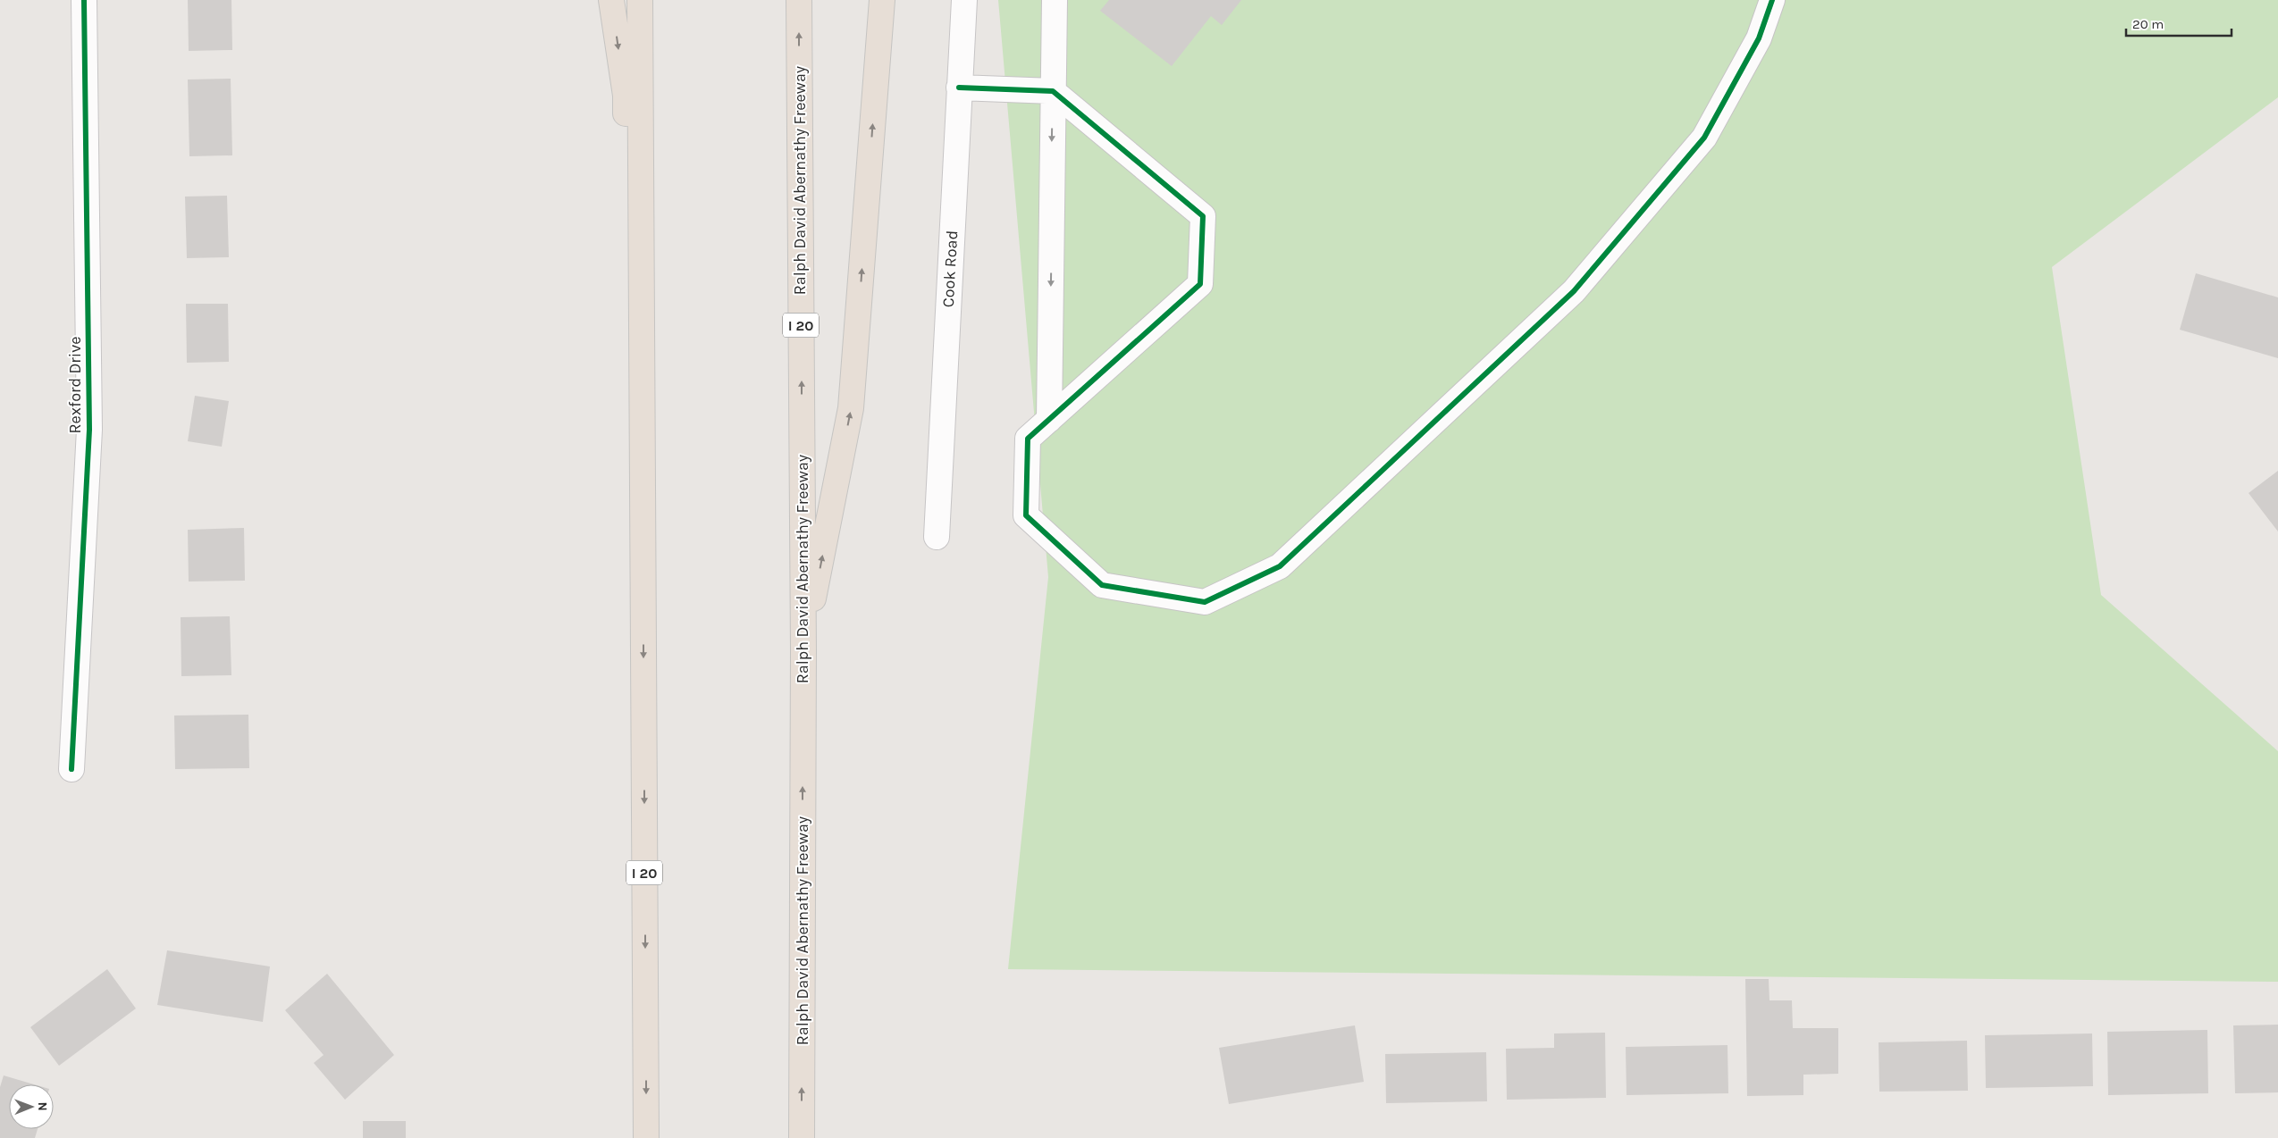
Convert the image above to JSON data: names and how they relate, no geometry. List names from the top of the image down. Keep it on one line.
{"streets":{"highway":["Ralph David Abernathy Freeway","I 20"],"street":["Cook Road","Rexford Drive"]},"scale_bar":"20 m","north":"right"}
